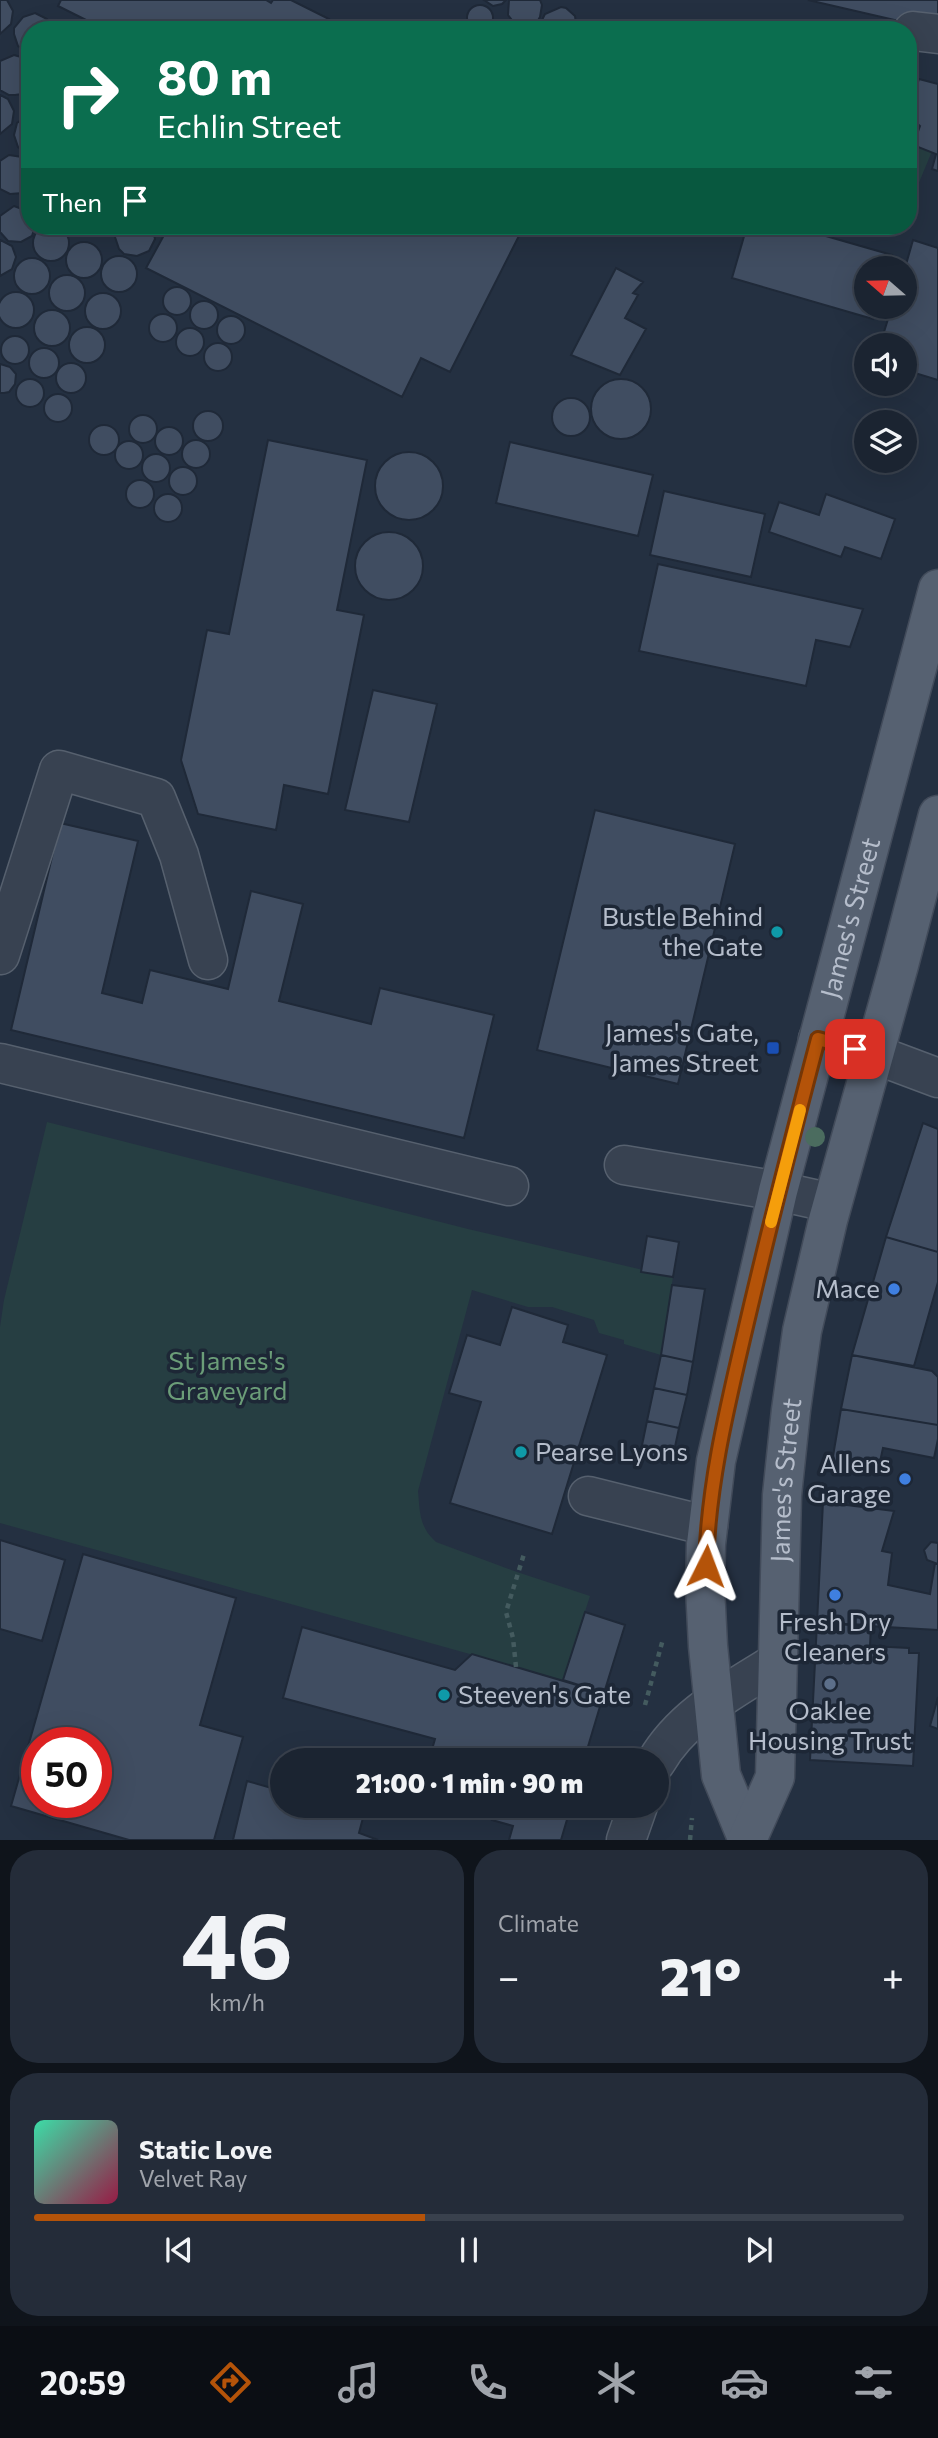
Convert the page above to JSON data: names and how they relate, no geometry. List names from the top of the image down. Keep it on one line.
{"streets":{"main road":["James's Street"]},"parks":["St James's Graveyard"],"places":{"other":["Bustle Behind the Gate","Mace","Pearse Lyons","Allens Garage","Fresh Dry Cleaners","Oaklee Housing Trust","Steeven's Gate"],"transit":["James's Gate, James Street"]},"north":"left","page":{"turn":["80 m","Echlin Street"],"then":"Then","limit":"50","trip":"21:00 · 1 min · 90 m","tile":[["46","km/h"],"Climate"],"heat":["−","21°","+"],"song":["Static Love","Velvet Ray"],"tabs":"20:59"}}
